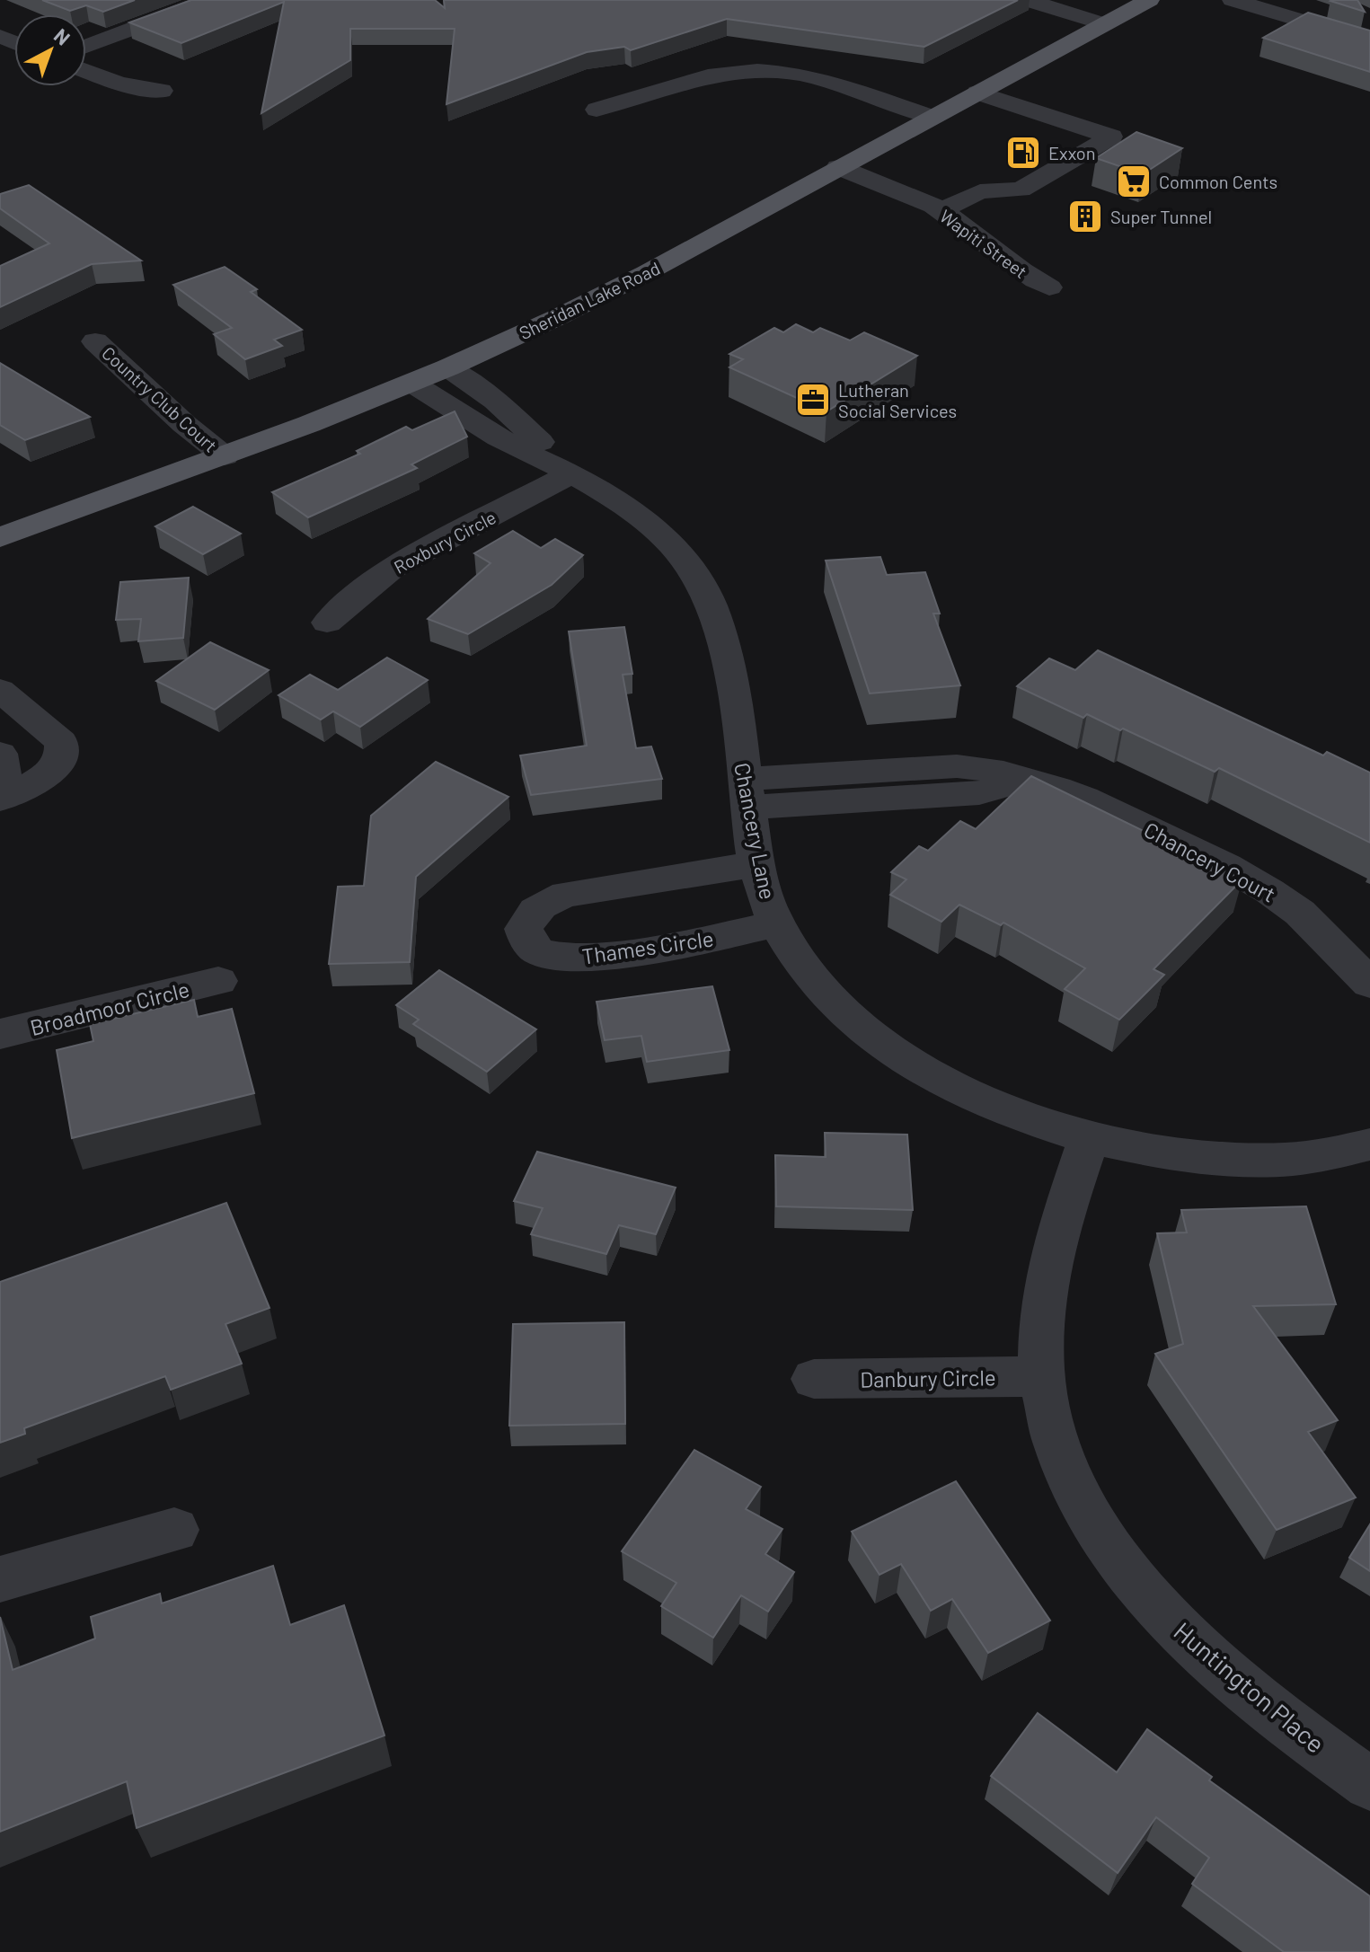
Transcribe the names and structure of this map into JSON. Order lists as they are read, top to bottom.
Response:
{
  "streets": {
    "main road": ["Sheridan Lake Road"],
    "street": [
      "Wapiti Street",
      "Country Club Court",
      "Roxbury Circle",
      "Chancery Lane",
      "Chancery Court",
      "Thames Circle",
      "Broadmoor Circle",
      "Danbury Circle",
      "Huntington Place"
    ]
  },
  "crossings": [
    ["Wapiti Street", "Sheridan Lake Road"],
    ["Sheridan Lake Road", "Country Club Court"],
    ["Sheridan Lake Road", "Chancery Lane"],
    ["Roxbury Circle", "Chancery Lane"],
    ["Chancery Lane", "Chancery Court"],
    ["Chancery Lane", "Thames Circle"],
    ["Chancery Lane", "Huntington Place"],
    ["Danbury Circle", "Huntington Place"]
  ],
  "places": {
    "fuel station": ["Exxon"],
    "supermarket": ["Common Cents"],
    "building": ["Super Tunnel"],
    "office": ["Lutheran Social Services"]
  },
  "north": "top right"
}
